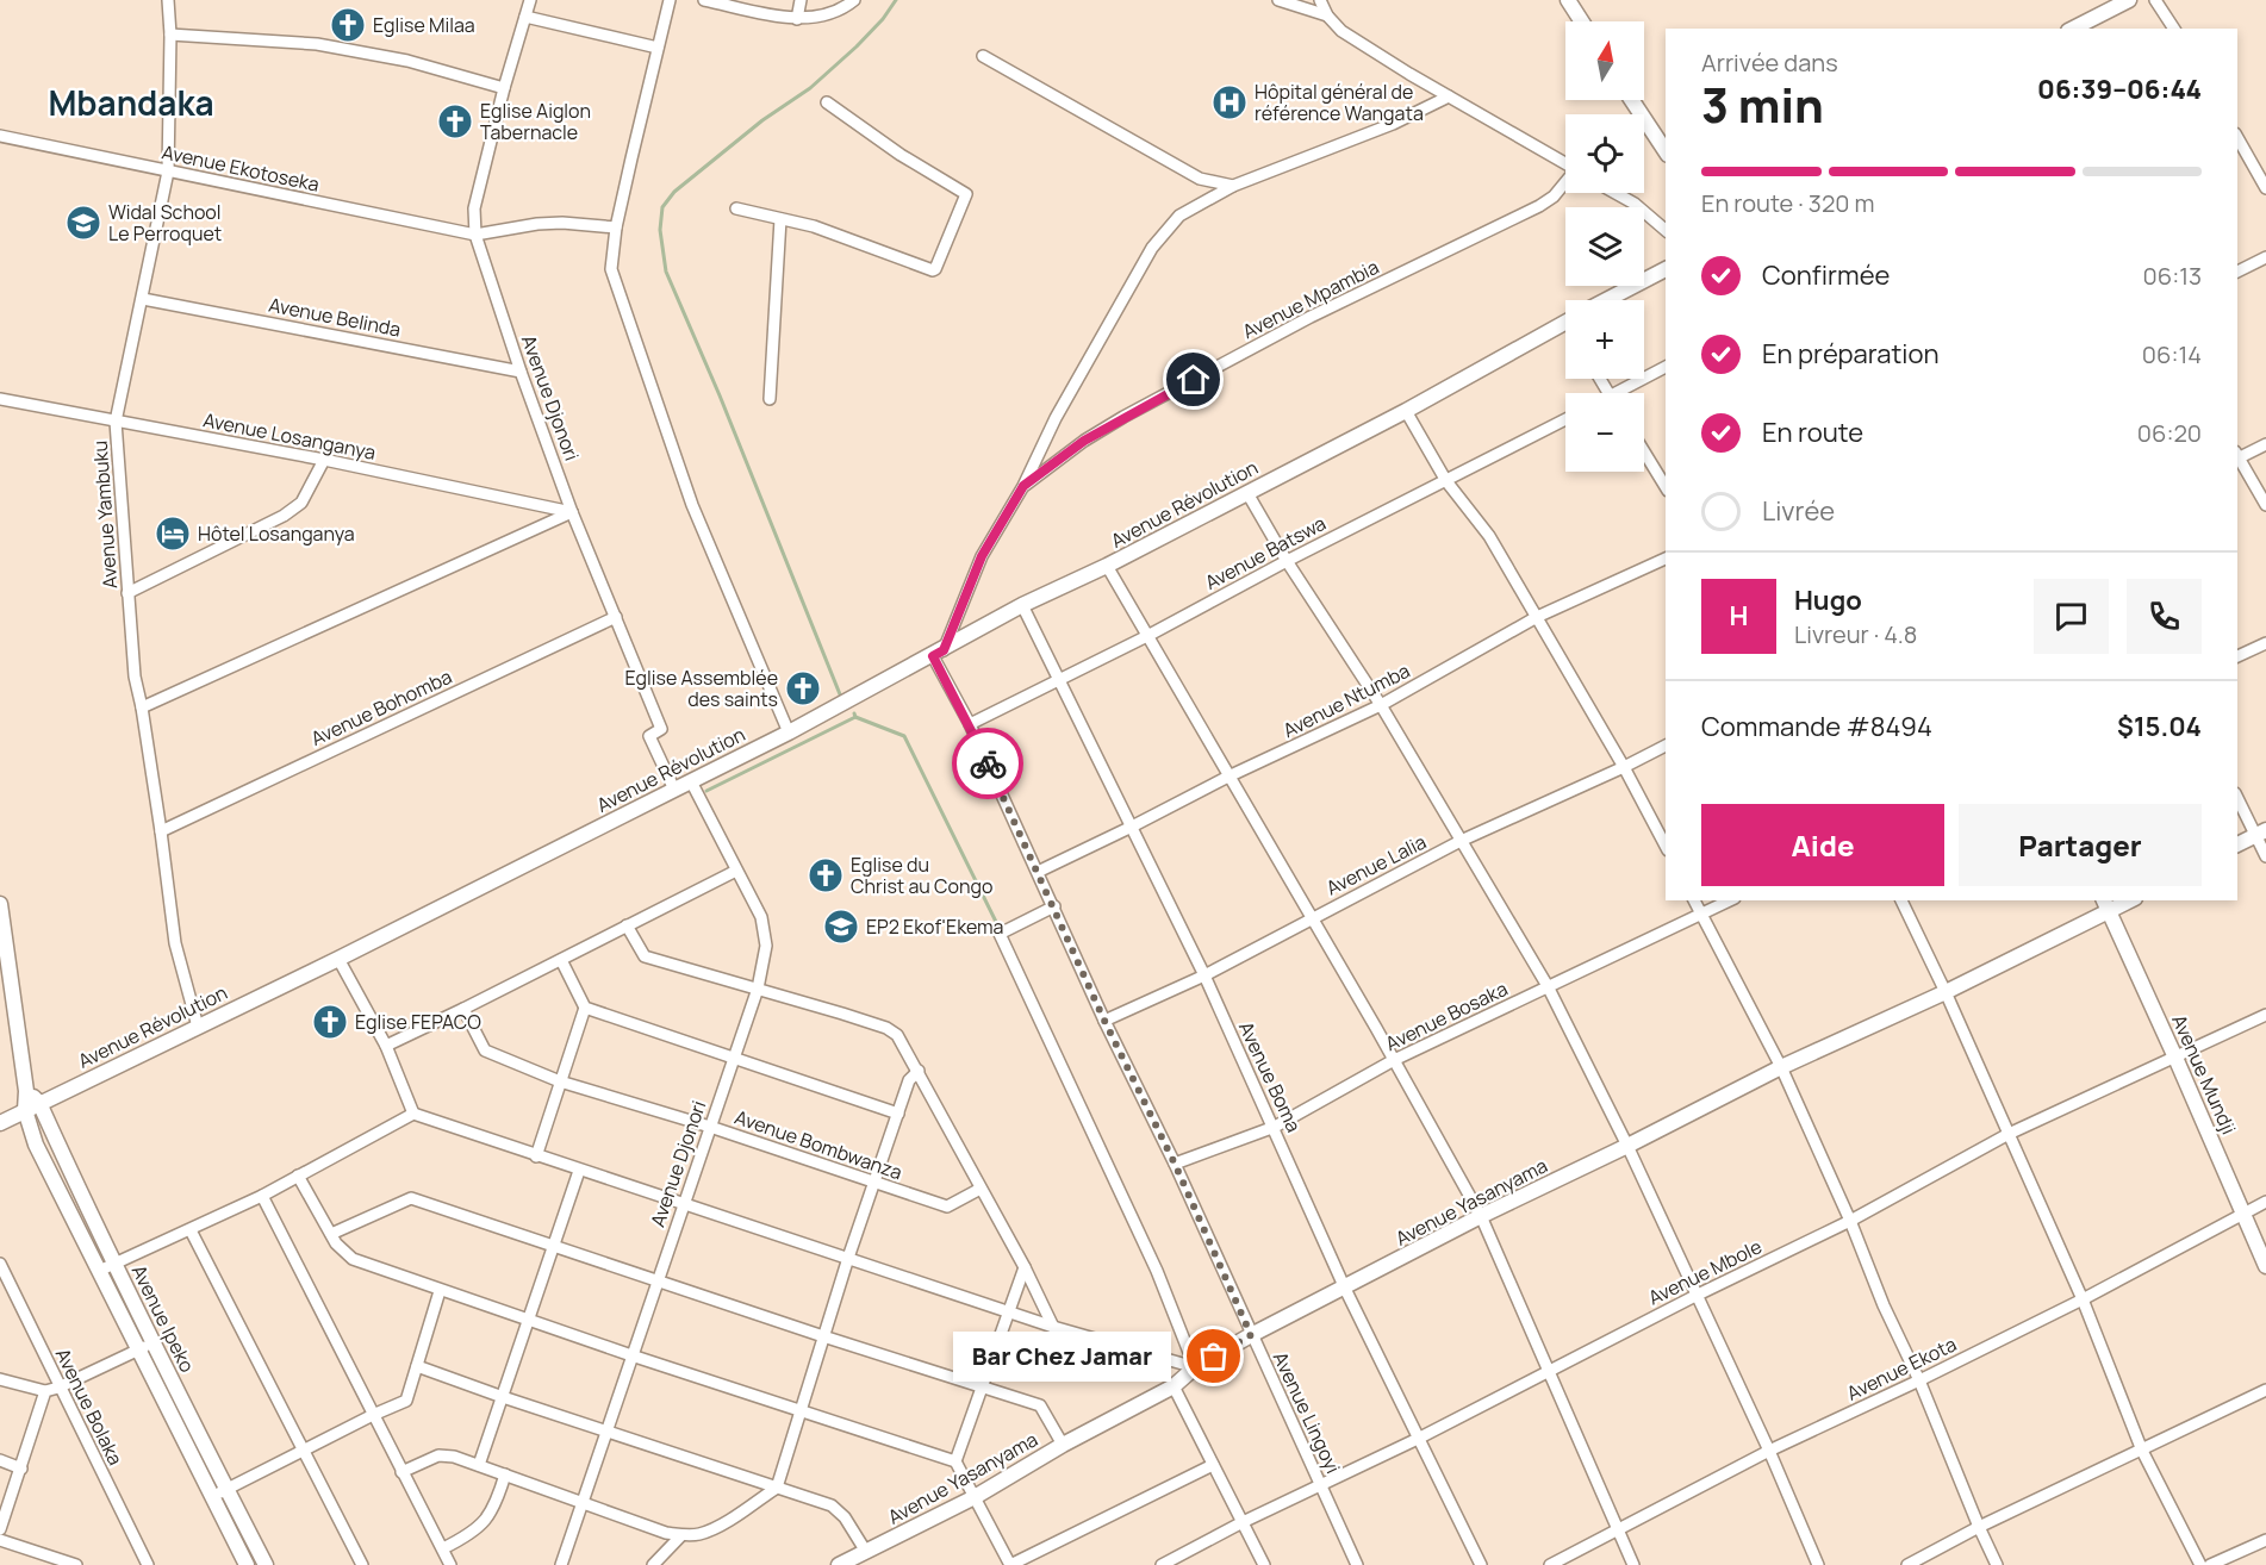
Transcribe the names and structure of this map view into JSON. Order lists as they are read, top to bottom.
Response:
{
  "streets": {
    "street": [
      "Avenue Ekotoseka",
      "Avenue Mpambia",
      "Avenue Belinda",
      "Avenue Djonori",
      "Avenue Losanganya",
      "Avenue Révolution",
      "Avenue Yambuku",
      "Avenue Batswa",
      "Avenue Ntumba",
      "Avenue Bohomba",
      "Avenue Lalia",
      "Avenue Bosaka",
      "Avenue Mundji",
      "Avenue Boma",
      "Avenue Bombwanza",
      "Avenue Yasanyama",
      "Avenue Mbole",
      "Avenue Ipeko",
      "Avenue Ekota",
      "Avenue Bolaka",
      "Avenue Lingoyi"
    ]
  },
  "crossings": [
    ["Avenue Ekotoseka", "Avenue Djonori"],
    ["Avenue Ekotoseka", "Avenue Yambuku"],
    ["Avenue Belinda", "Avenue Djonori"],
    ["Avenue Belinda", "Avenue Yambuku"],
    ["Avenue Djonori", "Avenue Losanganya"],
    ["Avenue Djonori", "Avenue Révolution"],
    ["Avenue Djonori", "Avenue Bohomba"],
    ["Avenue Djonori", "Avenue Bombwanza"],
    ["Avenue Losanganya", "Avenue Yambuku"],
    ["Avenue Révolution", "Avenue Yambuku"],
    ["Avenue Révolution", "Avenue Boma"],
    ["Avenue Révolution", "Avenue Ipeko"],
    ["Avenue Révolution", "Avenue Lingoyi"],
    ["Avenue Yambuku", "Avenue Bohomba"],
    ["Avenue Batswa", "Avenue Boma"],
    ["Avenue Batswa", "Avenue Lingoyi"],
    ["Avenue Ntumba", "Avenue Boma"],
    ["Avenue Ntumba", "Avenue Lingoyi"],
    ["Avenue Lalia", "Avenue Boma"],
    ["Avenue Lalia", "Avenue Lingoyi"],
    ["Avenue Bosaka", "Avenue Boma"],
    ["Avenue Bosaka", "Avenue Lingoyi"],
    ["Avenue Mundji", "Avenue Yasanyama"],
    ["Avenue Mundji", "Avenue Mbole"],
    ["Avenue Mundji", "Avenue Ekota"],
    ["Avenue Boma", "Avenue Yasanyama"],
    ["Avenue Boma", "Avenue Mbole"],
    ["Avenue Yasanyama", "Avenue Lingoyi"],
    ["Avenue Mbole", "Avenue Lingoyi"]
  ],
  "districts": ["Mbandaka"],
  "places": {
    "church": [
      "Eglise Milaa",
      "Eglise Aiglon Tabernacle",
      "Eglise Assemblée des saints",
      "Eglise du Christ au Congo",
      "Eglise FEPACO"
    ],
    "hospital": ["Hôpital général de référence Wangata"],
    "school or university": ["Widal School Le Perroquet", "EP2 Ekof'Ekema"],
    "hotel": ["Hôtel Losanganya"],
    "other": ["Bar Chez Jamar"]
  },
  "north": "top",
  "page": {
    "map_buttons": ["+", "−"],
    "heading": ["3 min", "Arrivée dans", "06:39–06:44"],
    "panel": [
      "Hugo",
      "Livreur · 4.8",
      "Commande #8494",
      "$15.04"
    ],
    "bar": "En route · 320 m",
    "list": [
      ["Confirmée", "06:13"],
      ["En préparation", "06:14"],
      ["En route", "06:20"],
      "Livrée"
    ],
    "round": "H",
    "buttons": ["Aide", "Partager"],
    "bubble": "Bar Chez Jamar"
  }
}
